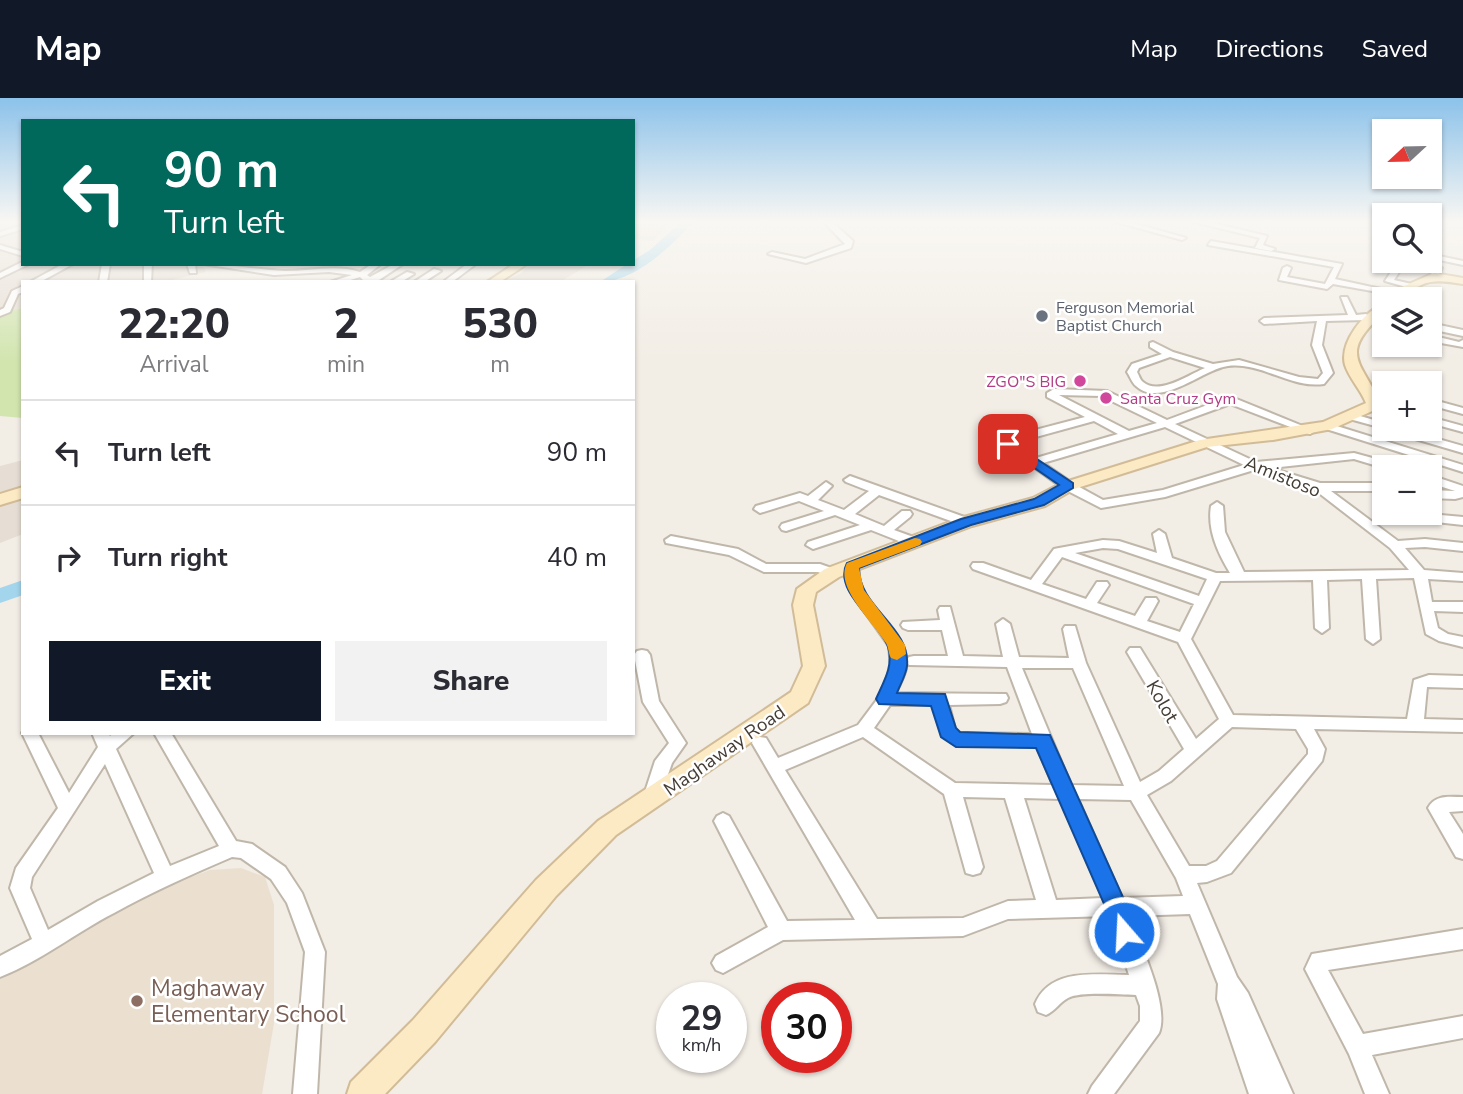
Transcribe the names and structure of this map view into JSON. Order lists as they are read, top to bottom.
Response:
{
  "streets": {
    "street": ["Amistoso", "Kolot", "Maghaway Road"]
  },
  "crossings": [
    ["Amistoso", "Maghaway Road"]
  ],
  "places": [
    "Ferguson Memorial Baptist Church",
    "ZGO\"S BIG",
    "Santa Cruz Gym",
    "Maghaway Elementary School"
  ],
  "north": "left",
  "page": {
    "header": "Map",
    "nav": ["Map", "Directions", "Saved"],
    "map_buttons": ["+", "−"],
    "turn": ["90 m", "Turn left"],
    "eta": [
      "22:20",
      "Arrival",
      "2",
      "min",
      "530",
      "m"
    ],
    "list": [
      {
        "name": "Turn left",
        "value": "90 m"
      },
      {
        "name": "Turn right",
        "value": "40 m"
      }
    ],
    "buttons": ["Exit", "Share"],
    "speed": "29 km/h",
    "limit": "30"
  }
}
